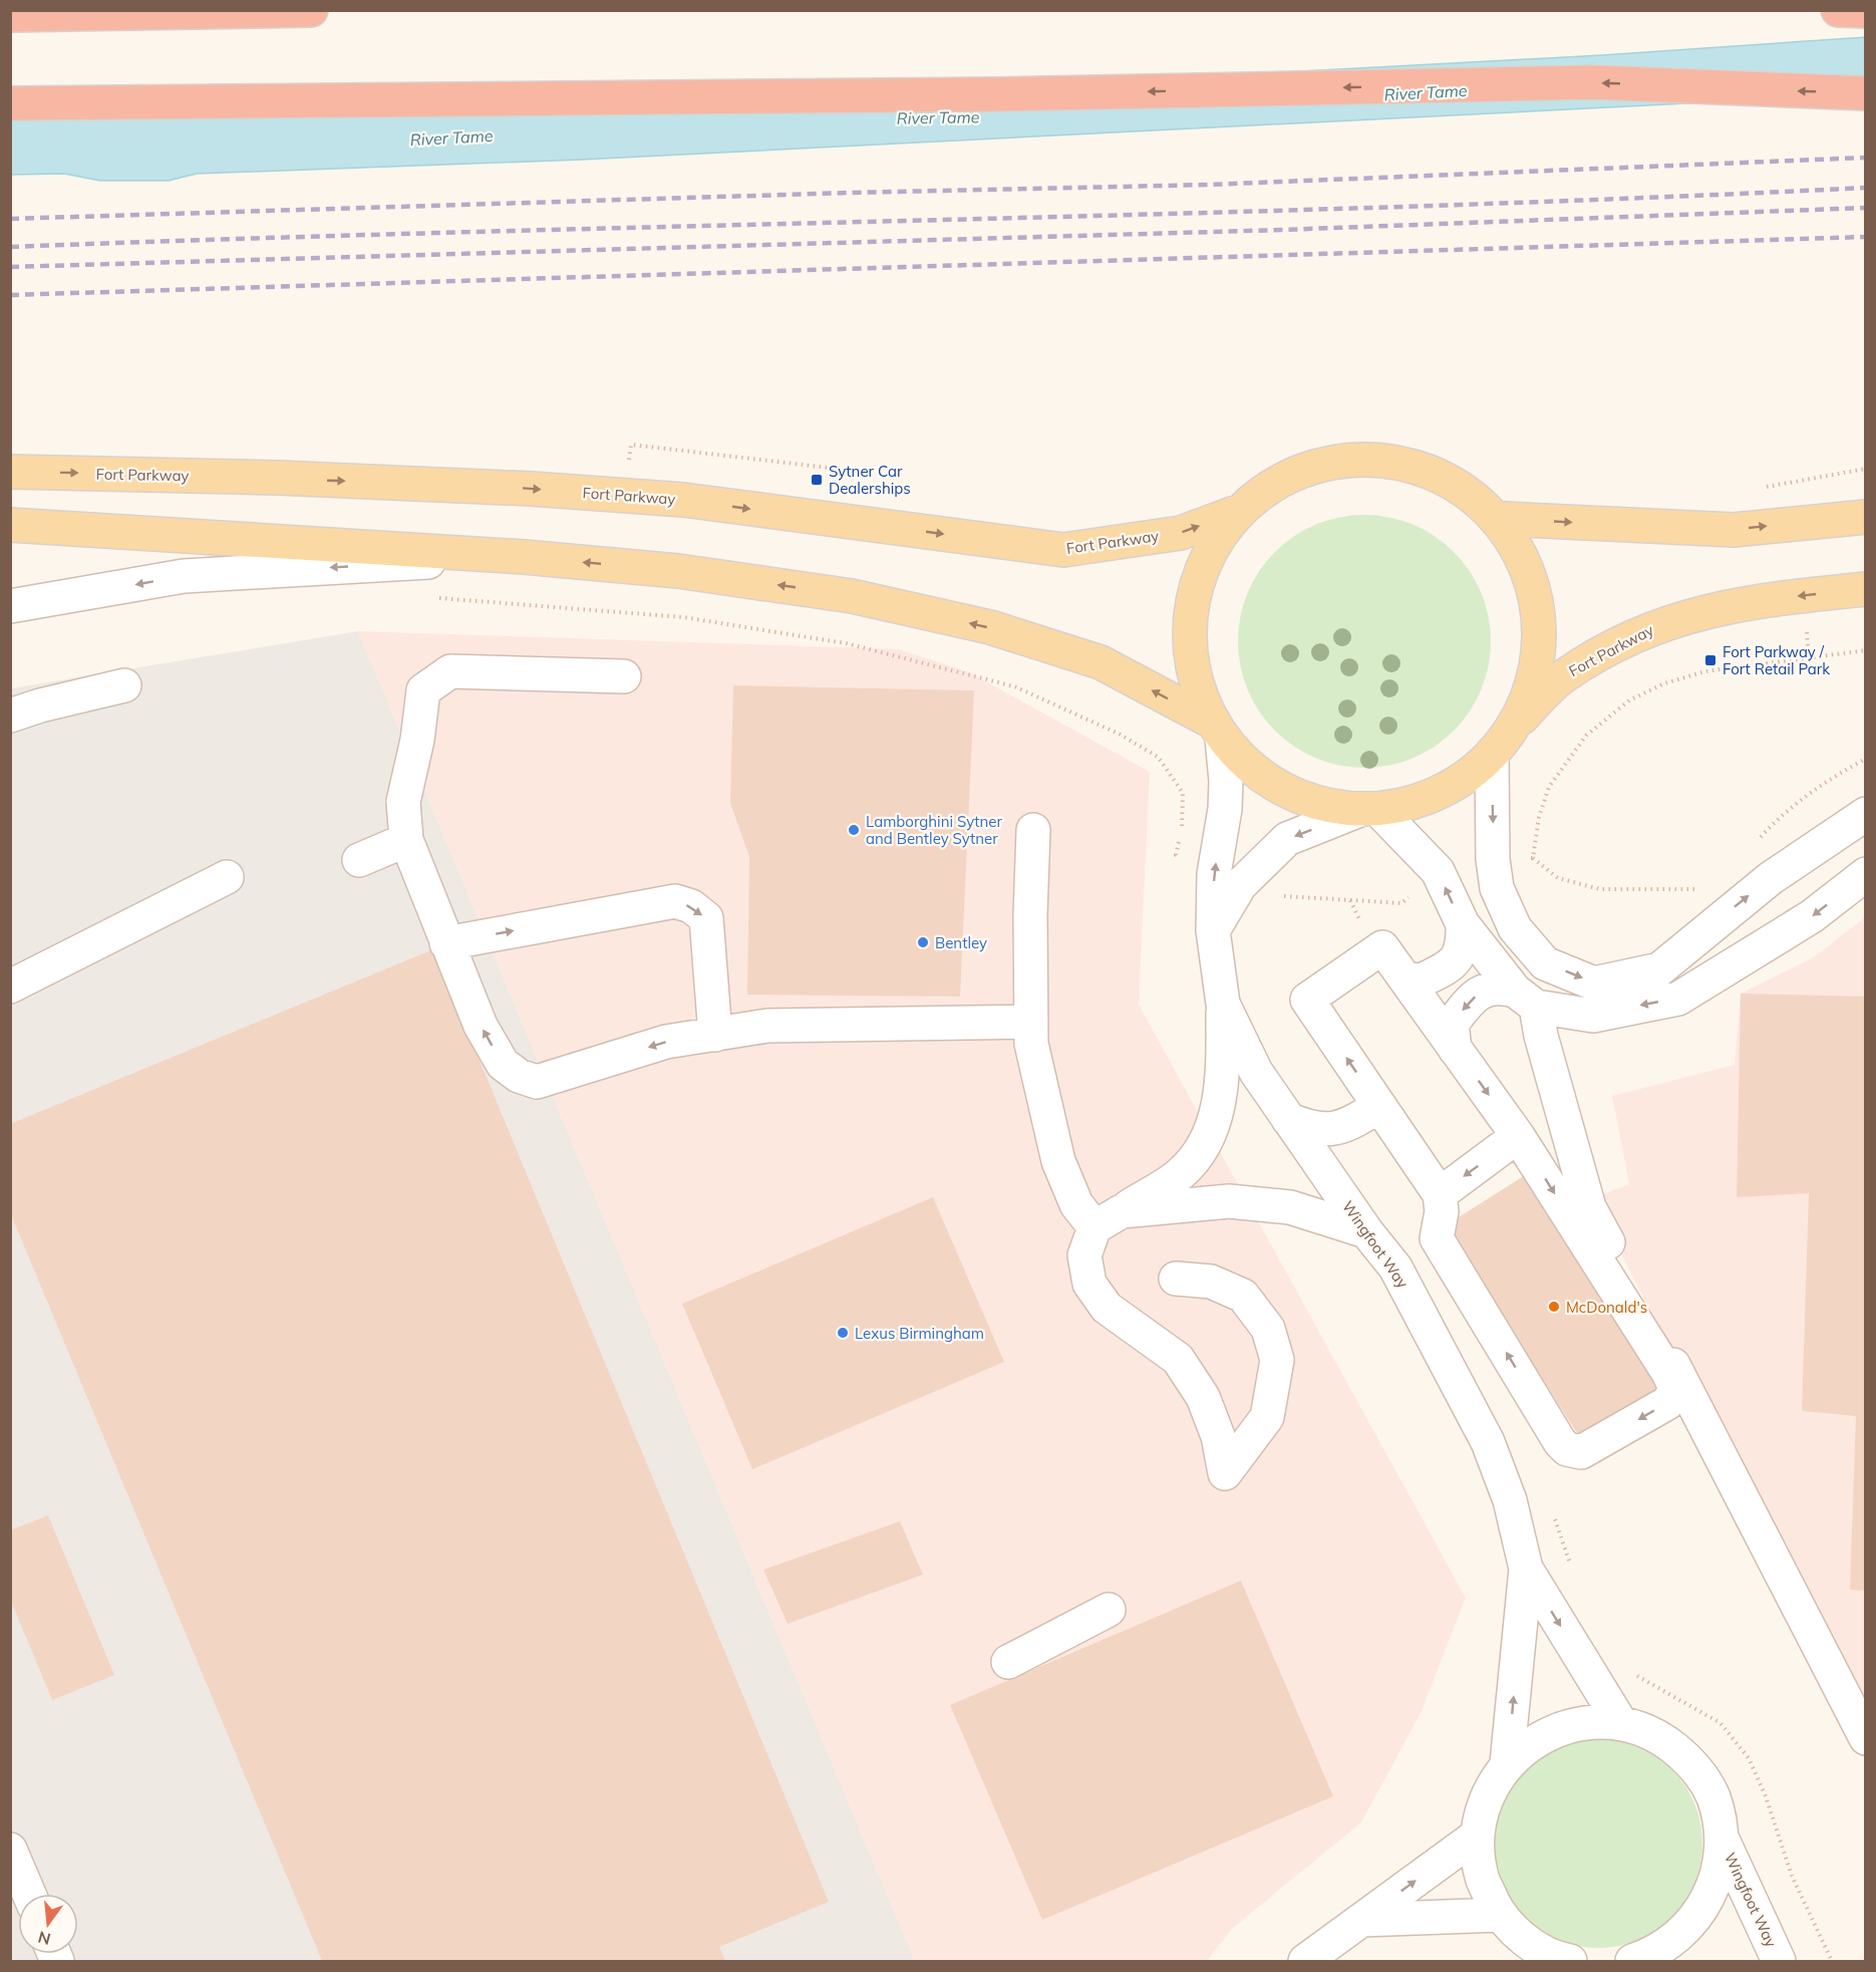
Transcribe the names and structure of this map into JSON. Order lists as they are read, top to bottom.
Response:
{
  "streets": {
    "main road": ["Fort Parkway"],
    "street": ["Wingfoot Way"]
  },
  "crossings": [
    ["Fort Parkway", "Wingfoot Way"]
  ],
  "water": ["River Tame"],
  "places": {
    "transit": ["Sytner Car Dealerships", "Fort Parkway / Fort Retail Park"],
    "other": [
      "Lamborghini Sytner and Bentley Sytner",
      "Bentley",
      "McDonald's",
      "Lexus Birmingham"
    ]
  },
  "north": "bottom"
}
